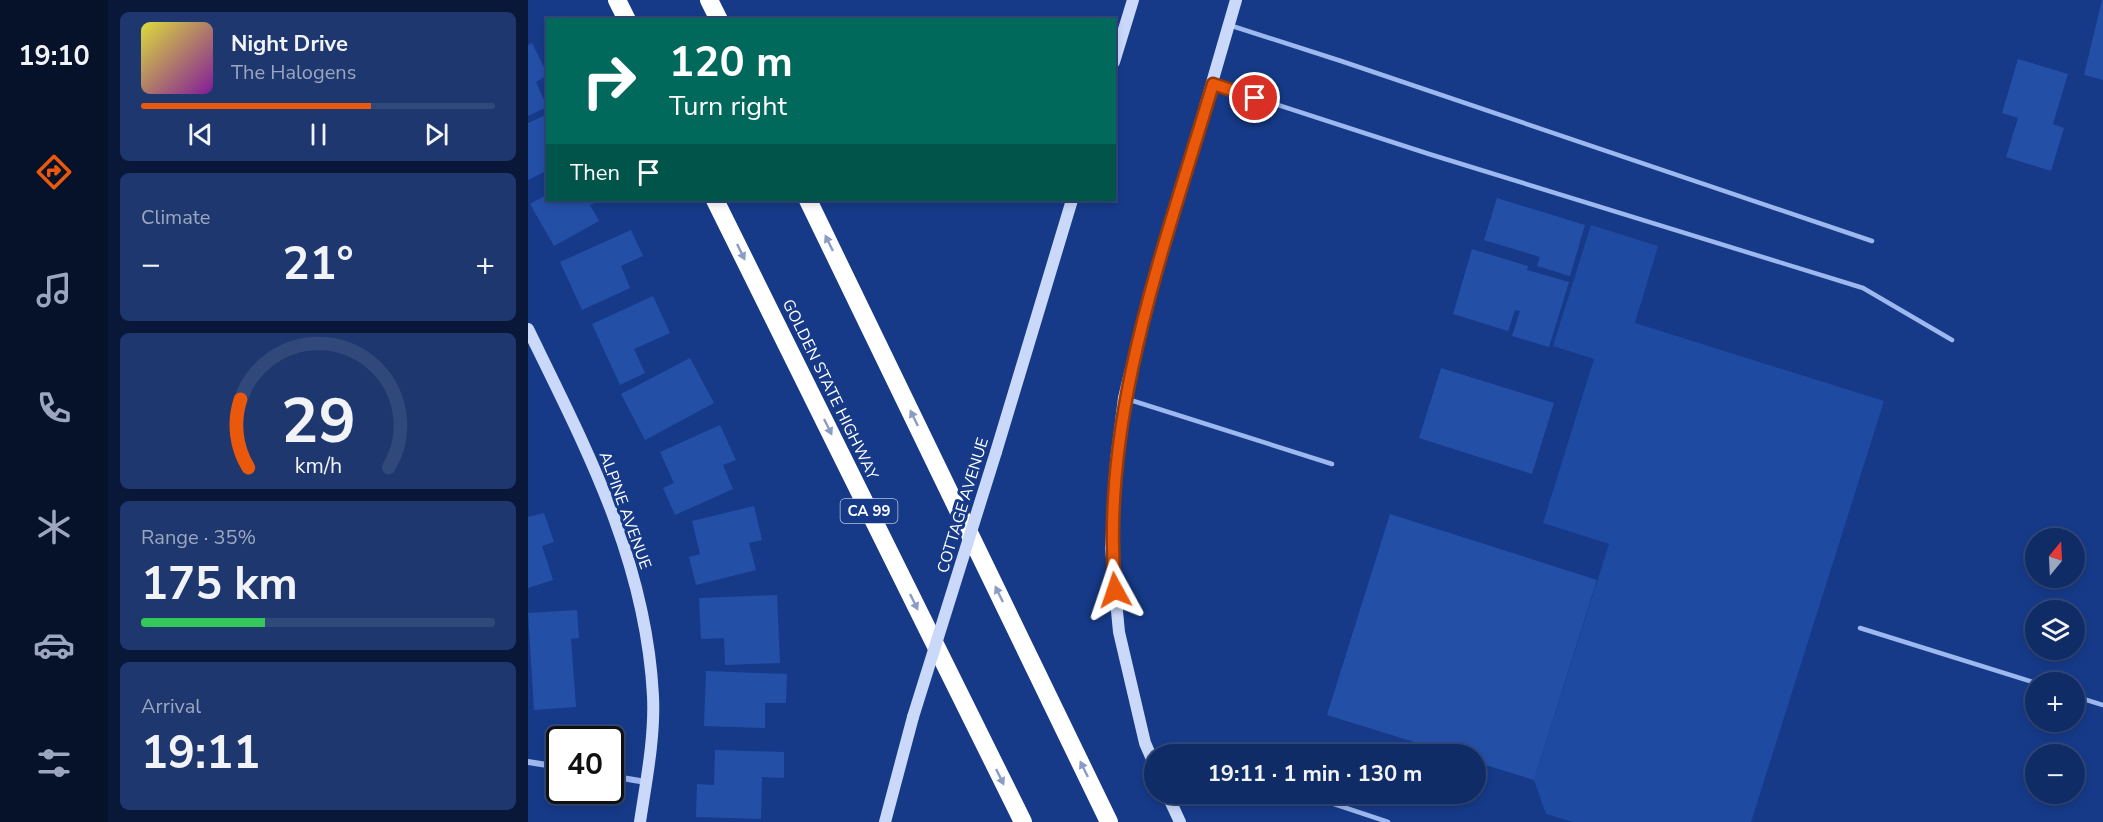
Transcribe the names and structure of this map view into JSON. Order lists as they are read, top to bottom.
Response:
{
  "streets": {
    "highway": ["GOLDEN STATE HIGHWAY", "CA 99"],
    "street": ["COTTAGE AVENUE", "ALPINE AVENUE"]
  },
  "north": "top",
  "page": {
    "tabs": "19:10",
    "turn": ["120 m", "Turn right"],
    "song": ["Night Drive", "The Halogens"],
    "then": "Then",
    "tile": [
      "Climate",
      ["Range · 35%", "175 km"],
      ["Arrival", "19:11"]
    ],
    "heat": ["−", "21°", "+"],
    "map_buttons": ["+", "−"],
    "limit": "40",
    "trip": "19:11 · 1 min · 130 m",
    "gauge": ["29", "km/h"]
  }
}
